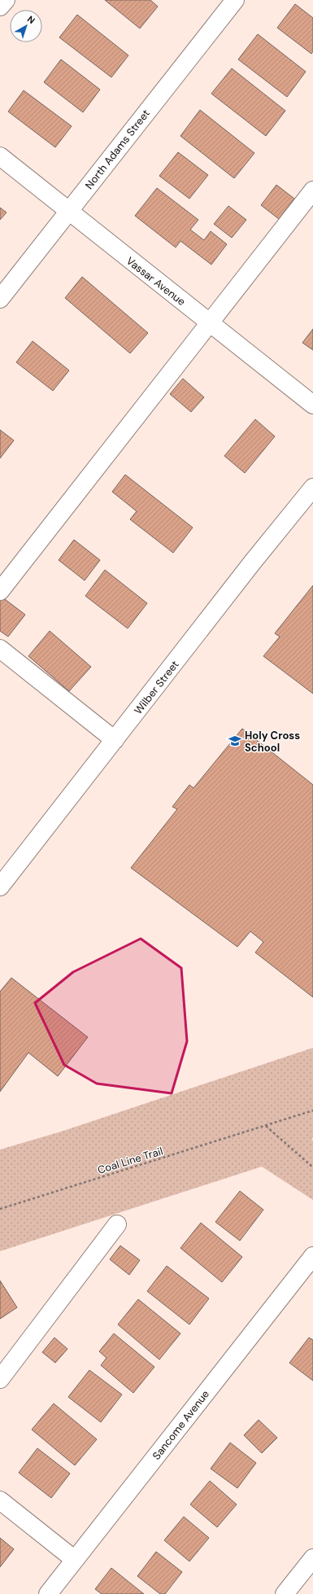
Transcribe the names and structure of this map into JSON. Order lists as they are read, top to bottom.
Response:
{
  "streets": {
    "street": [
      "North Adams Street",
      "Vassar Avenue",
      "Wilber Street",
      "Sancome Avenue"
    ],
    "path": ["Coal Line Trail"]
  },
  "crossings": [
    ["North Adams Street", "Vassar Avenue"]
  ],
  "places": {
    "school or university": ["Holy Cross School"]
  },
  "north": "top right"
}
